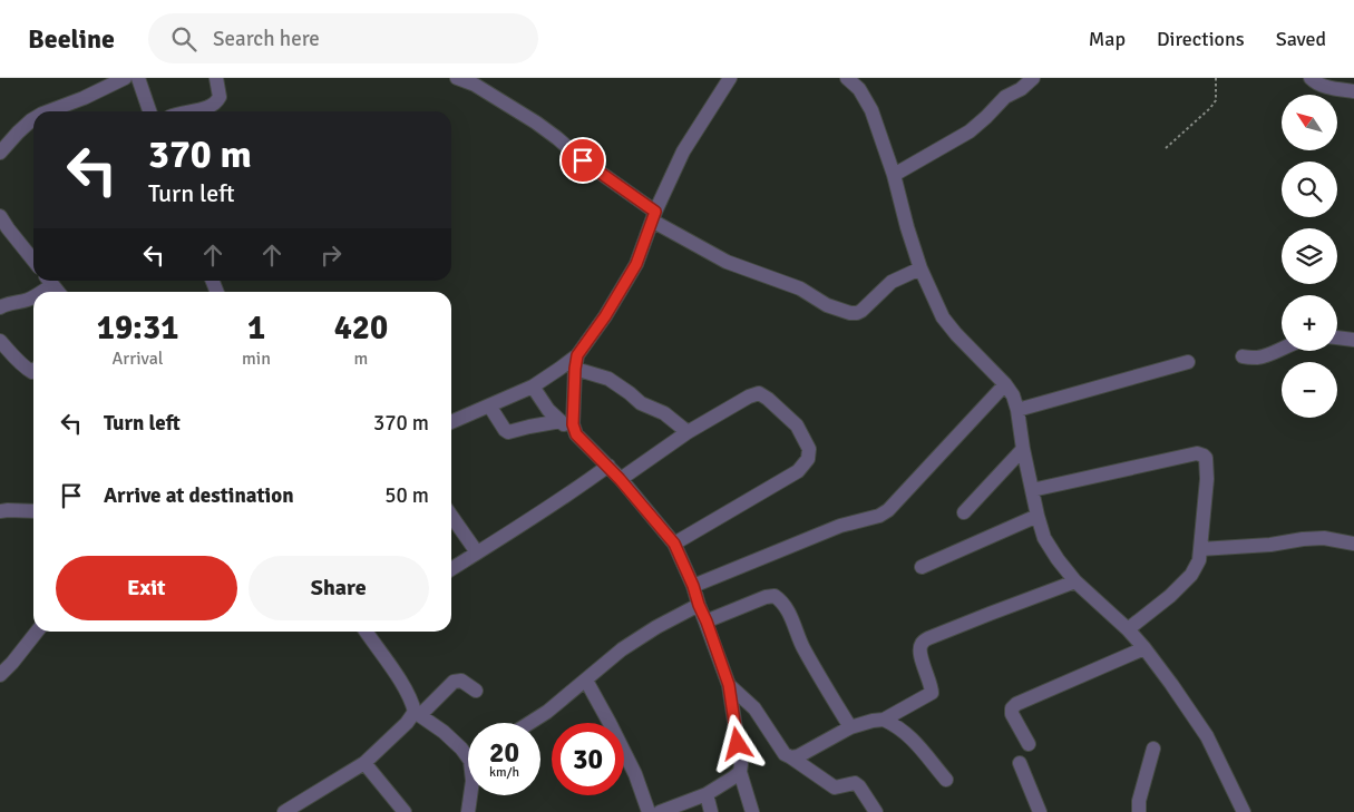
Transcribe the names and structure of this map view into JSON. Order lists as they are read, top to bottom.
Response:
{
  "north": "top left",
  "page": {
    "header": "Beeline",
    "search": "Search here",
    "nav": ["Map", "Directions", "Saved"],
    "map_buttons": ["+", "−"],
    "turn": ["370 m", "Turn left"],
    "eta": [
      "19:31",
      "Arrival",
      "1",
      "min",
      "420",
      "m"
    ],
    "list": [
      {
        "name": "Turn left",
        "value": "370 m"
      },
      {
        "name": "Arrive at destination",
        "value": "50 m"
      }
    ],
    "buttons": ["Exit", "Share"],
    "speed": "20 km/h",
    "limit": "30"
  }
}
